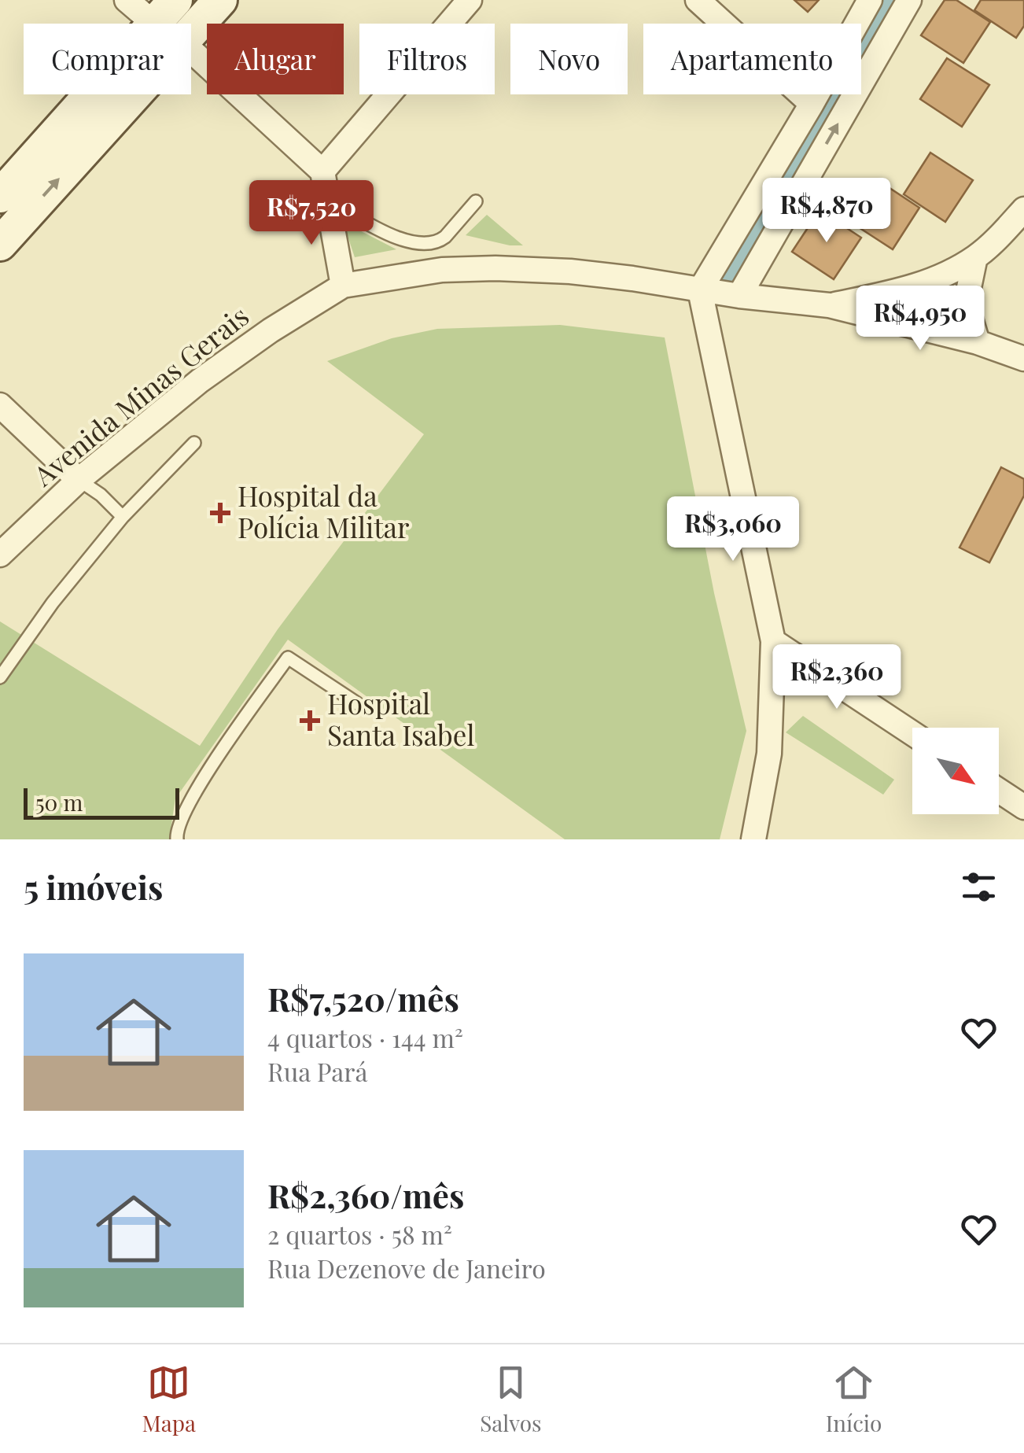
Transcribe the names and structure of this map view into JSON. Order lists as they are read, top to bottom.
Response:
{
  "streets": {
    "street": ["Avenida Minas Gerais"]
  },
  "places": {
    "health": ["Hospital da Polícia Militar", "Hospital Santa Isabel"]
  },
  "scale_bar": "50 m",
  "north": "bottom right",
  "page": {
    "chip": [
      "Comprar",
      "Alugar",
      "Filtros",
      "Novo",
      "Apartamento"
    ],
    "price": [
      "R$4,870",
      "R$7,520",
      "R$4,950",
      "R$3,060",
      "R$2,360"
    ],
    "scale": "50 m",
    "heading": "5 imóveis",
    "list": [
      {
        "name": "R$7,520/mês",
        "note": "4 quartos · 144 m² · Rua Pará"
      },
      {
        "name": "R$2,360/mês",
        "note": "2 quartos · 58 m² · Rua Dezenove de Janeiro"
      }
    ],
    "tabs": ["Mapa", "Salvos", "Início"]
  }
}
